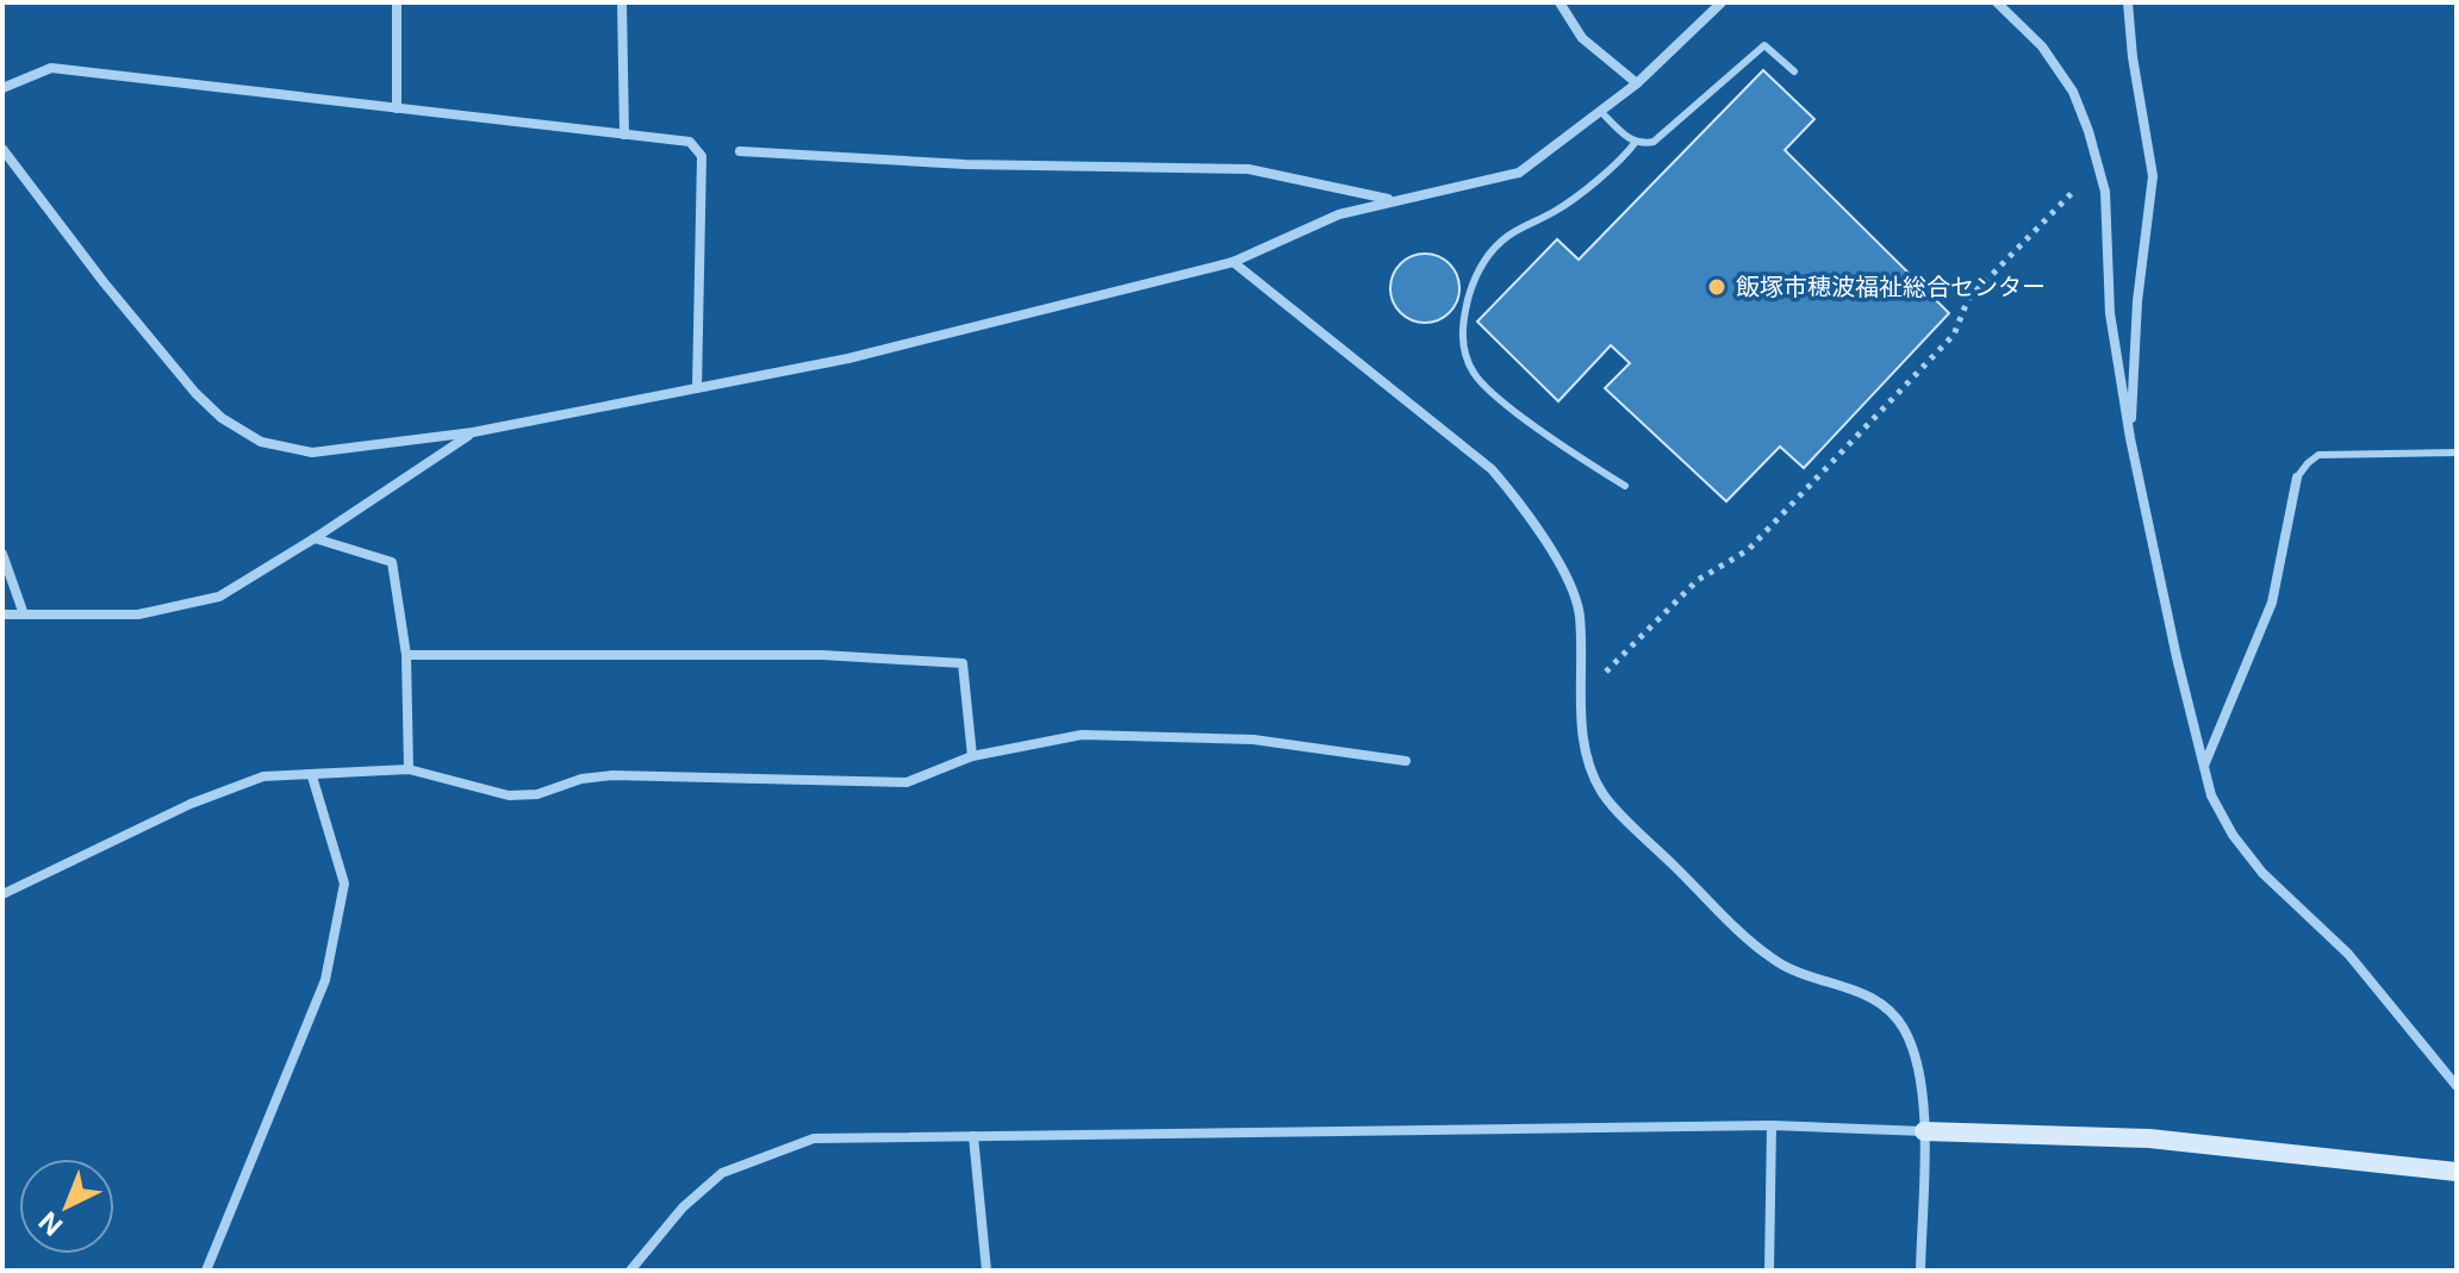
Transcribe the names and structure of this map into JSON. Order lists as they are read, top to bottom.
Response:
{
  "places": ["飯塚市穂波福祉総合センター"],
  "north": "bottom left"
}
